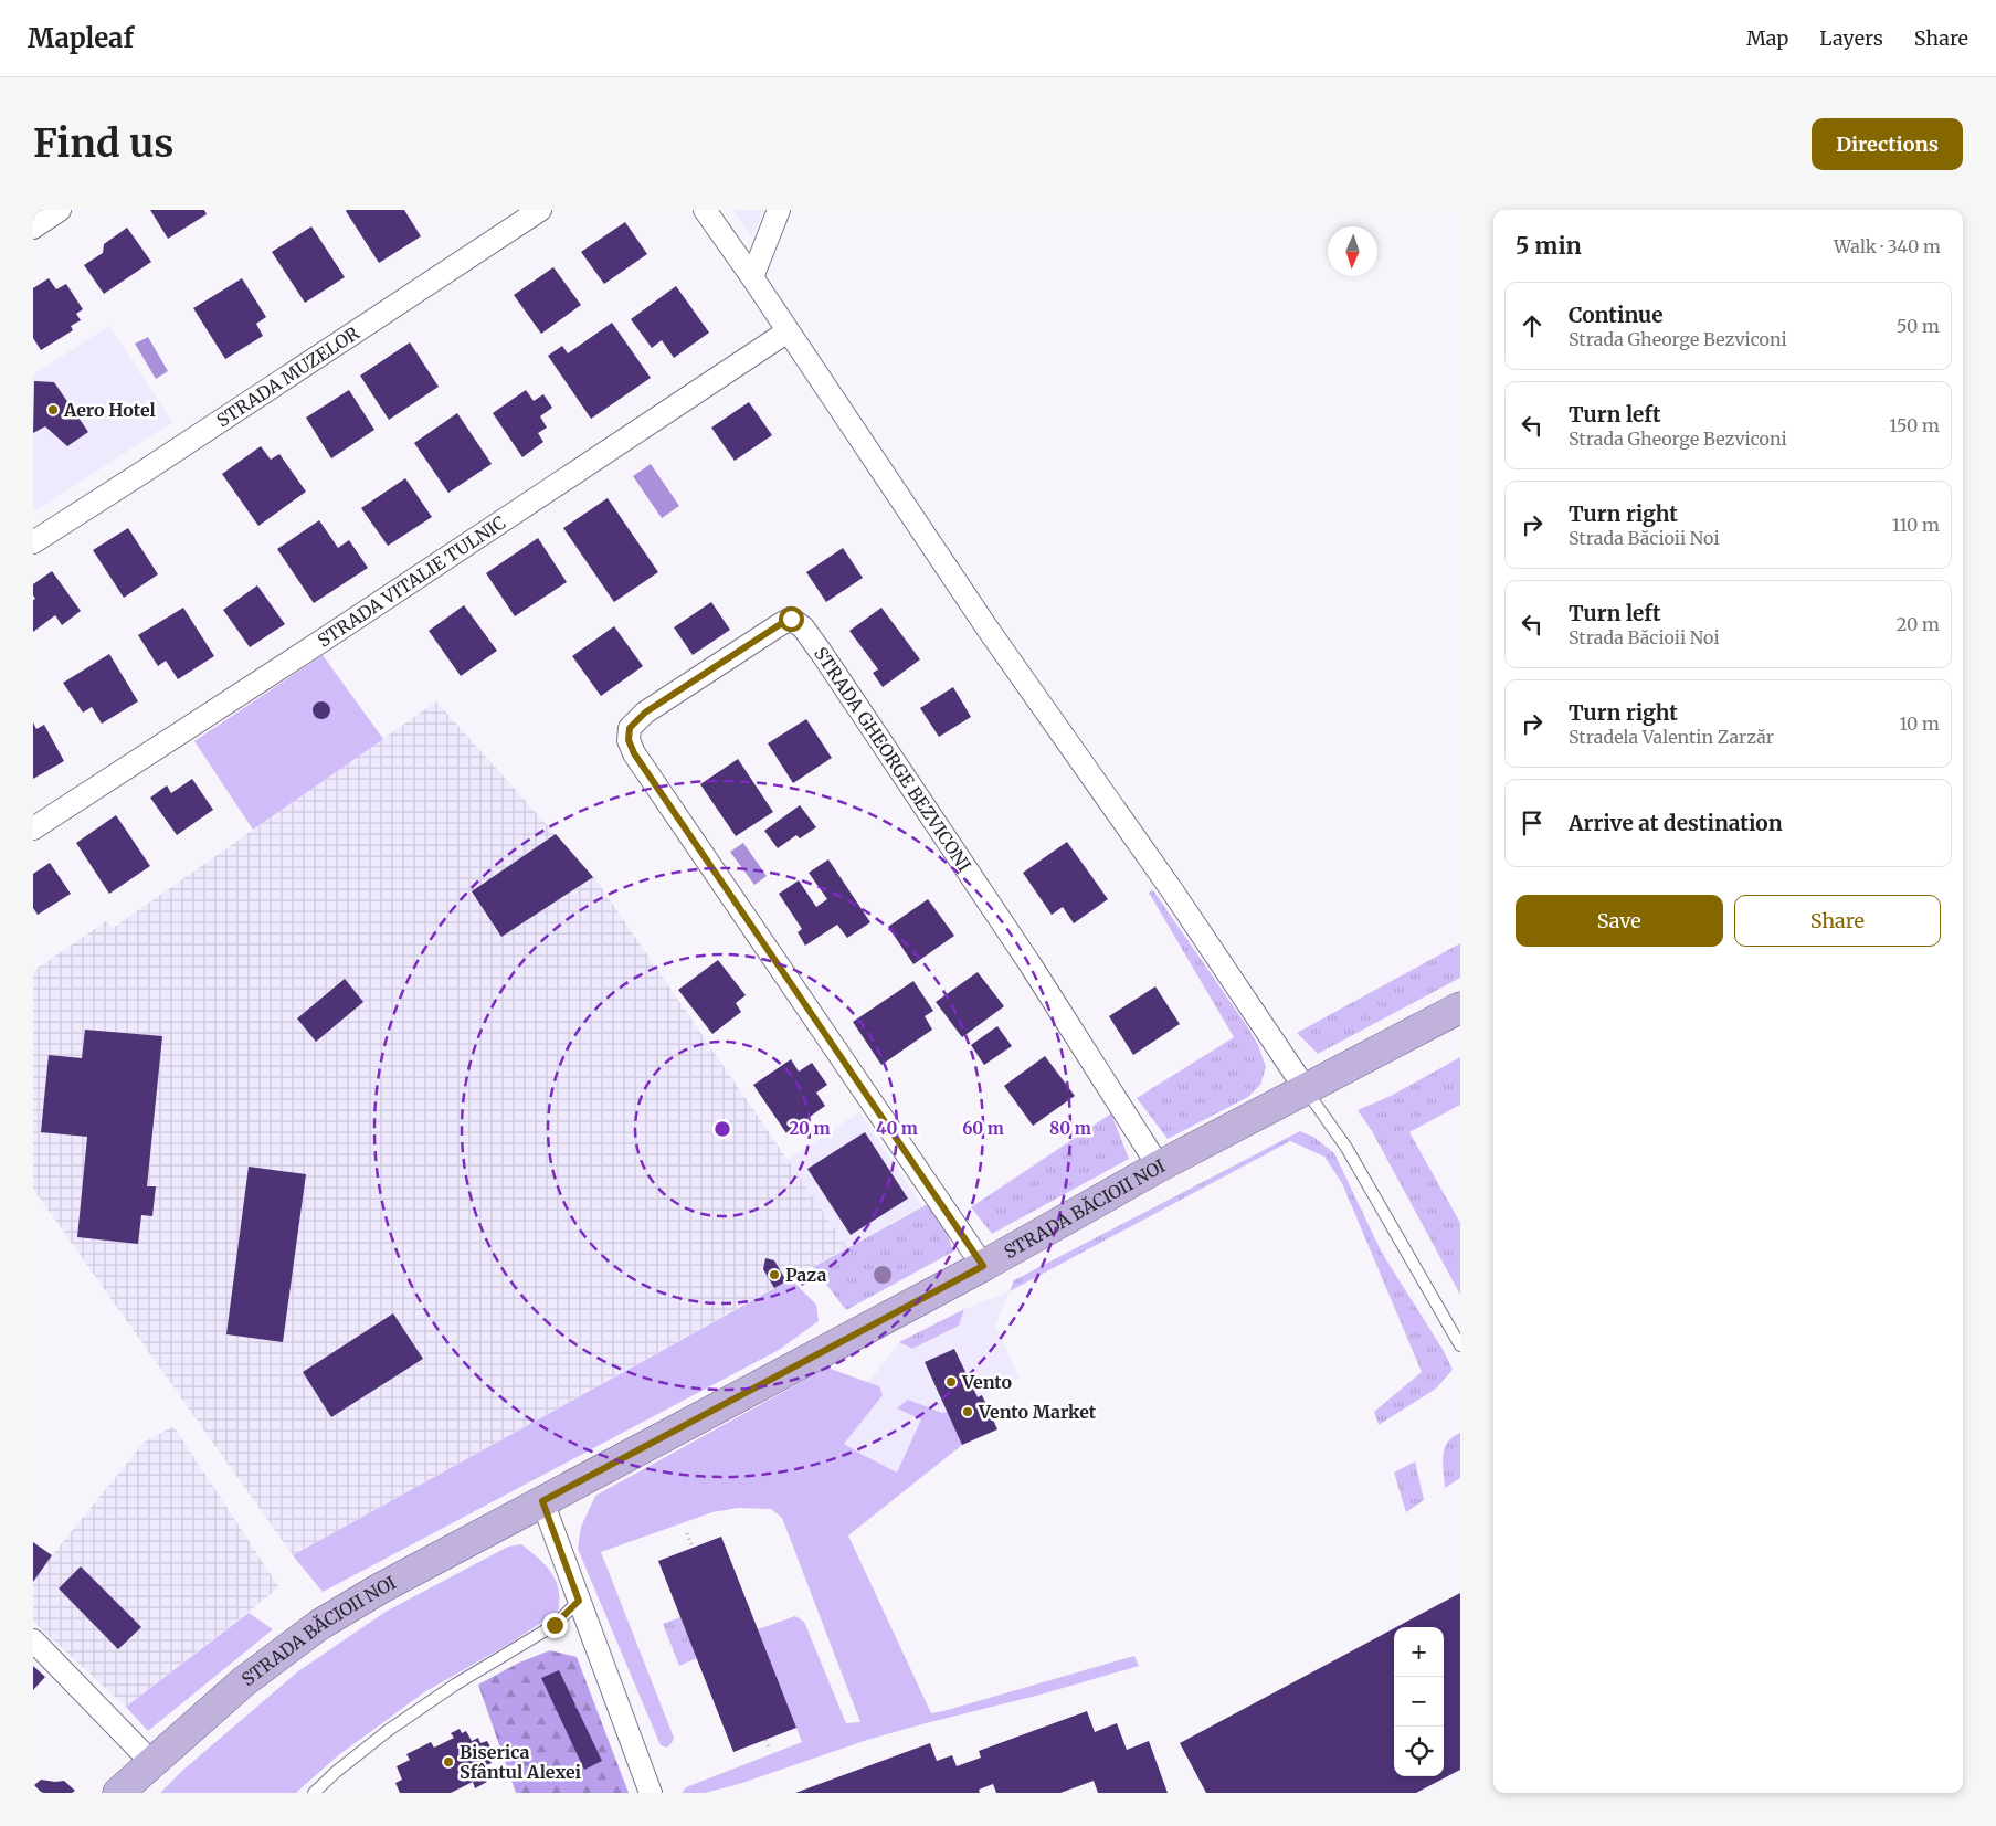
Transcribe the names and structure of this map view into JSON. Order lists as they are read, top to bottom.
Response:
{
  "streets": {
    "main road": ["STRADA BĂCIOII NOI"],
    "street": ["STRADA MUZELOR", "STRADA VITALIE TULNIC", "STRADA GHEORGE BEZVICONI"]
  },
  "crossings": [
    ["STRADA GHEORGE BEZVICONI", "STRADA BĂCIOII NOI"]
  ],
  "places": [
    "Aero Hotel",
    "Paza",
    "Vento",
    "Vento Market",
    "Biserica Sfântul Alexei"
  ],
  "north": "bottom",
  "page": {
    "header": "Mapleaf",
    "nav": ["Map", "Layers", "Share"],
    "buttons": [
      "Directions",
      ["Save", "Share"]
    ],
    "title": "Find us",
    "heading": ["5 min", "Walk · 340 m"],
    "list": [
      ["Continue", "Strada Gheorge Bezviconi", "50 m"],
      ["Turn left", "Strada Gheorge Bezviconi", "150 m"],
      ["Turn right", "Strada Băcioii Noi", "110 m"],
      ["Turn left", "Strada Băcioii Noi", "20 m"],
      ["Turn right", "Stradela Valentin Zarzăr", "10 m"],
      "Arrive at destination"
    ],
    "map_buttons": ["+", "−"]
  },
  "rings": [
    "20 m",
    "40 m",
    "60 m",
    "80 m"
  ]
}
